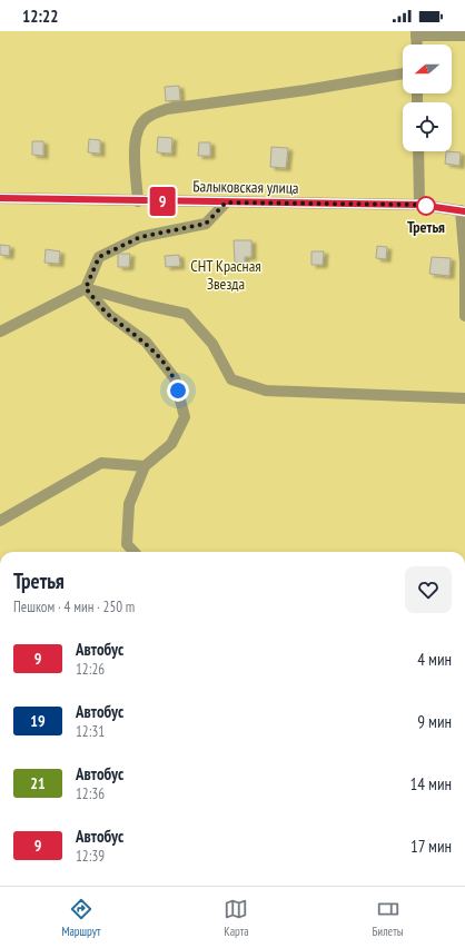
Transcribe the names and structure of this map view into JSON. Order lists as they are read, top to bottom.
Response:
{
  "streets": {
    "street": ["Балыковская улица"]
  },
  "parks": ["СНТ Красная Звезда"],
  "places": ["Третья"],
  "lines": ["bus line 9"],
  "north": "left",
  "page": {
    "status": "12:22",
    "on_map": "9",
    "heading": ["Третья", "Пешком · 4 мин · 250 m"],
    "list": [
      {
        "mark": "9",
        "name": "Автобус",
        "note": "12:26",
        "value": "4 мин"
      },
      {
        "mark": "19",
        "name": "Автобус",
        "note": "12:31",
        "value": "9 мин"
      },
      {
        "mark": "21",
        "name": "Автобус",
        "note": "12:36",
        "value": "14 мин"
      },
      {
        "mark": "9",
        "name": "Автобус",
        "note": "12:39",
        "value": "17 мин"
      }
    ],
    "tabs": ["Маршрут", "Карта", "Билеты"]
  }
}
